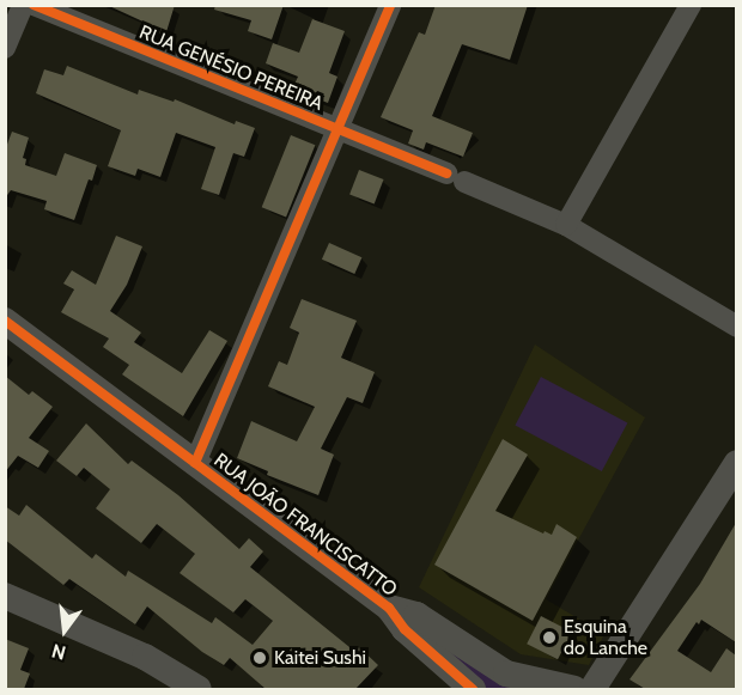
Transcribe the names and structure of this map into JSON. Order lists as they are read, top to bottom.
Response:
{
  "streets": {
    "street": ["RUA GENÉSIO PEREIRA", "RUA JOÃO FRANCISCATTO"]
  },
  "places": ["Esquina do Lanche", "Kaitei Sushi"],
  "north": "bottom"
}
